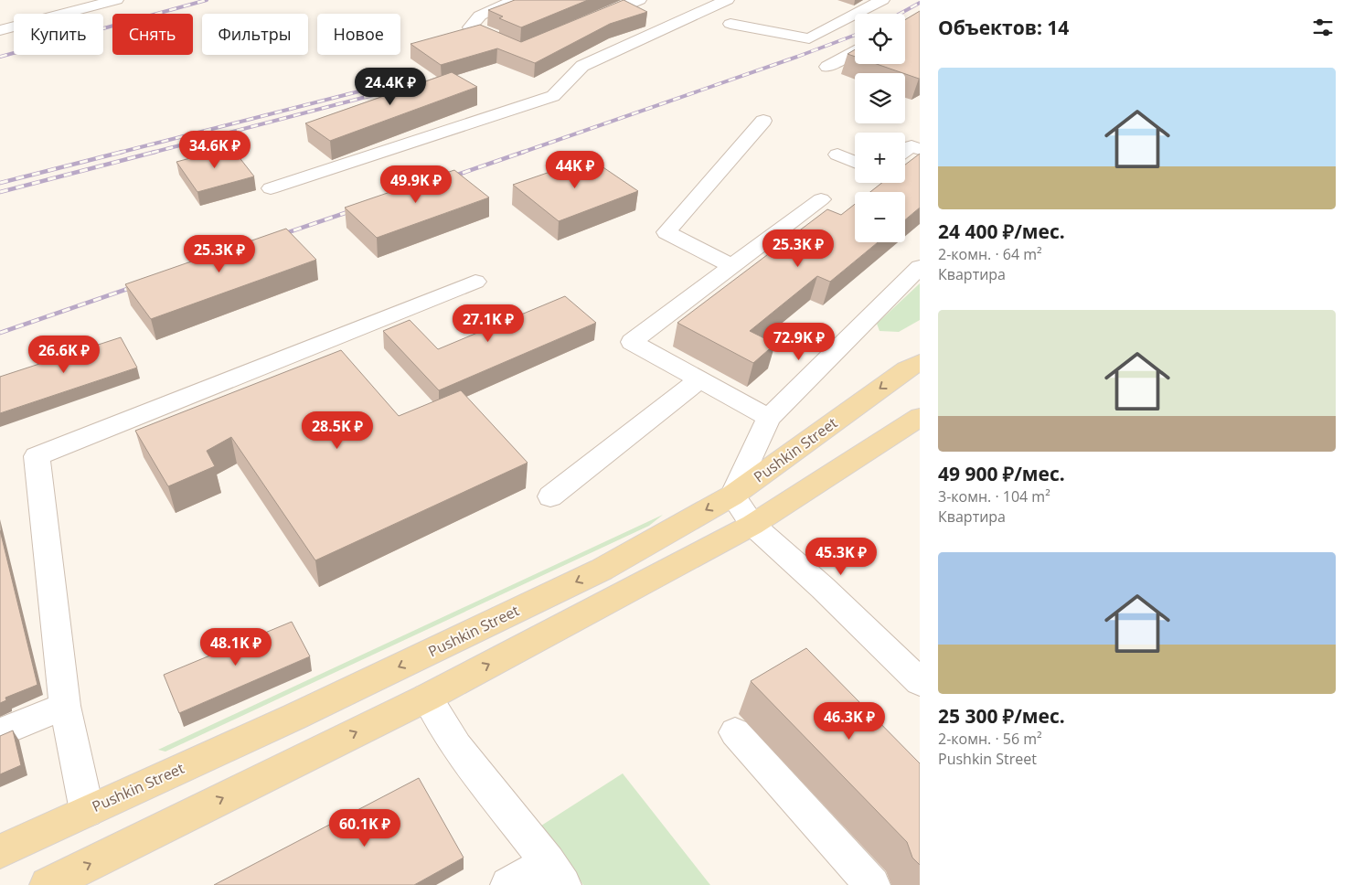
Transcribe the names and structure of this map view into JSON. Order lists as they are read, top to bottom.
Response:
{
  "streets": {
    "main road": ["Pushkin Street"]
  },
  "page": {
    "heading": "Объектов: 14",
    "map_buttons": ["+", "−"],
    "chip": [
      "Купить",
      "Снять",
      "Фильтры",
      "Новое"
    ],
    "list": [
      {
        "name": "24 400 ₽/мес.",
        "note": "2-комн. · 64 m² · Квартира"
      },
      {
        "name": "49 900 ₽/мес.",
        "note": "3-комн. · 104 m² · Квартира"
      },
      {
        "name": "25 300 ₽/мес.",
        "note": "2-комн. · 56 m² · Pushkin Street"
      }
    ],
    "price": [
      "24.4K ₽",
      "34.6K ₽",
      "44K ₽",
      "49.9K ₽",
      "25.3K ₽",
      "25.3K ₽",
      "27.1K ₽",
      "72.9K ₽",
      "26.6K ₽",
      "28.5K ₽",
      "45.3K ₽",
      "48.1K ₽",
      "46.3K ₽",
      "60.1K ₽"
    ]
  }
}
